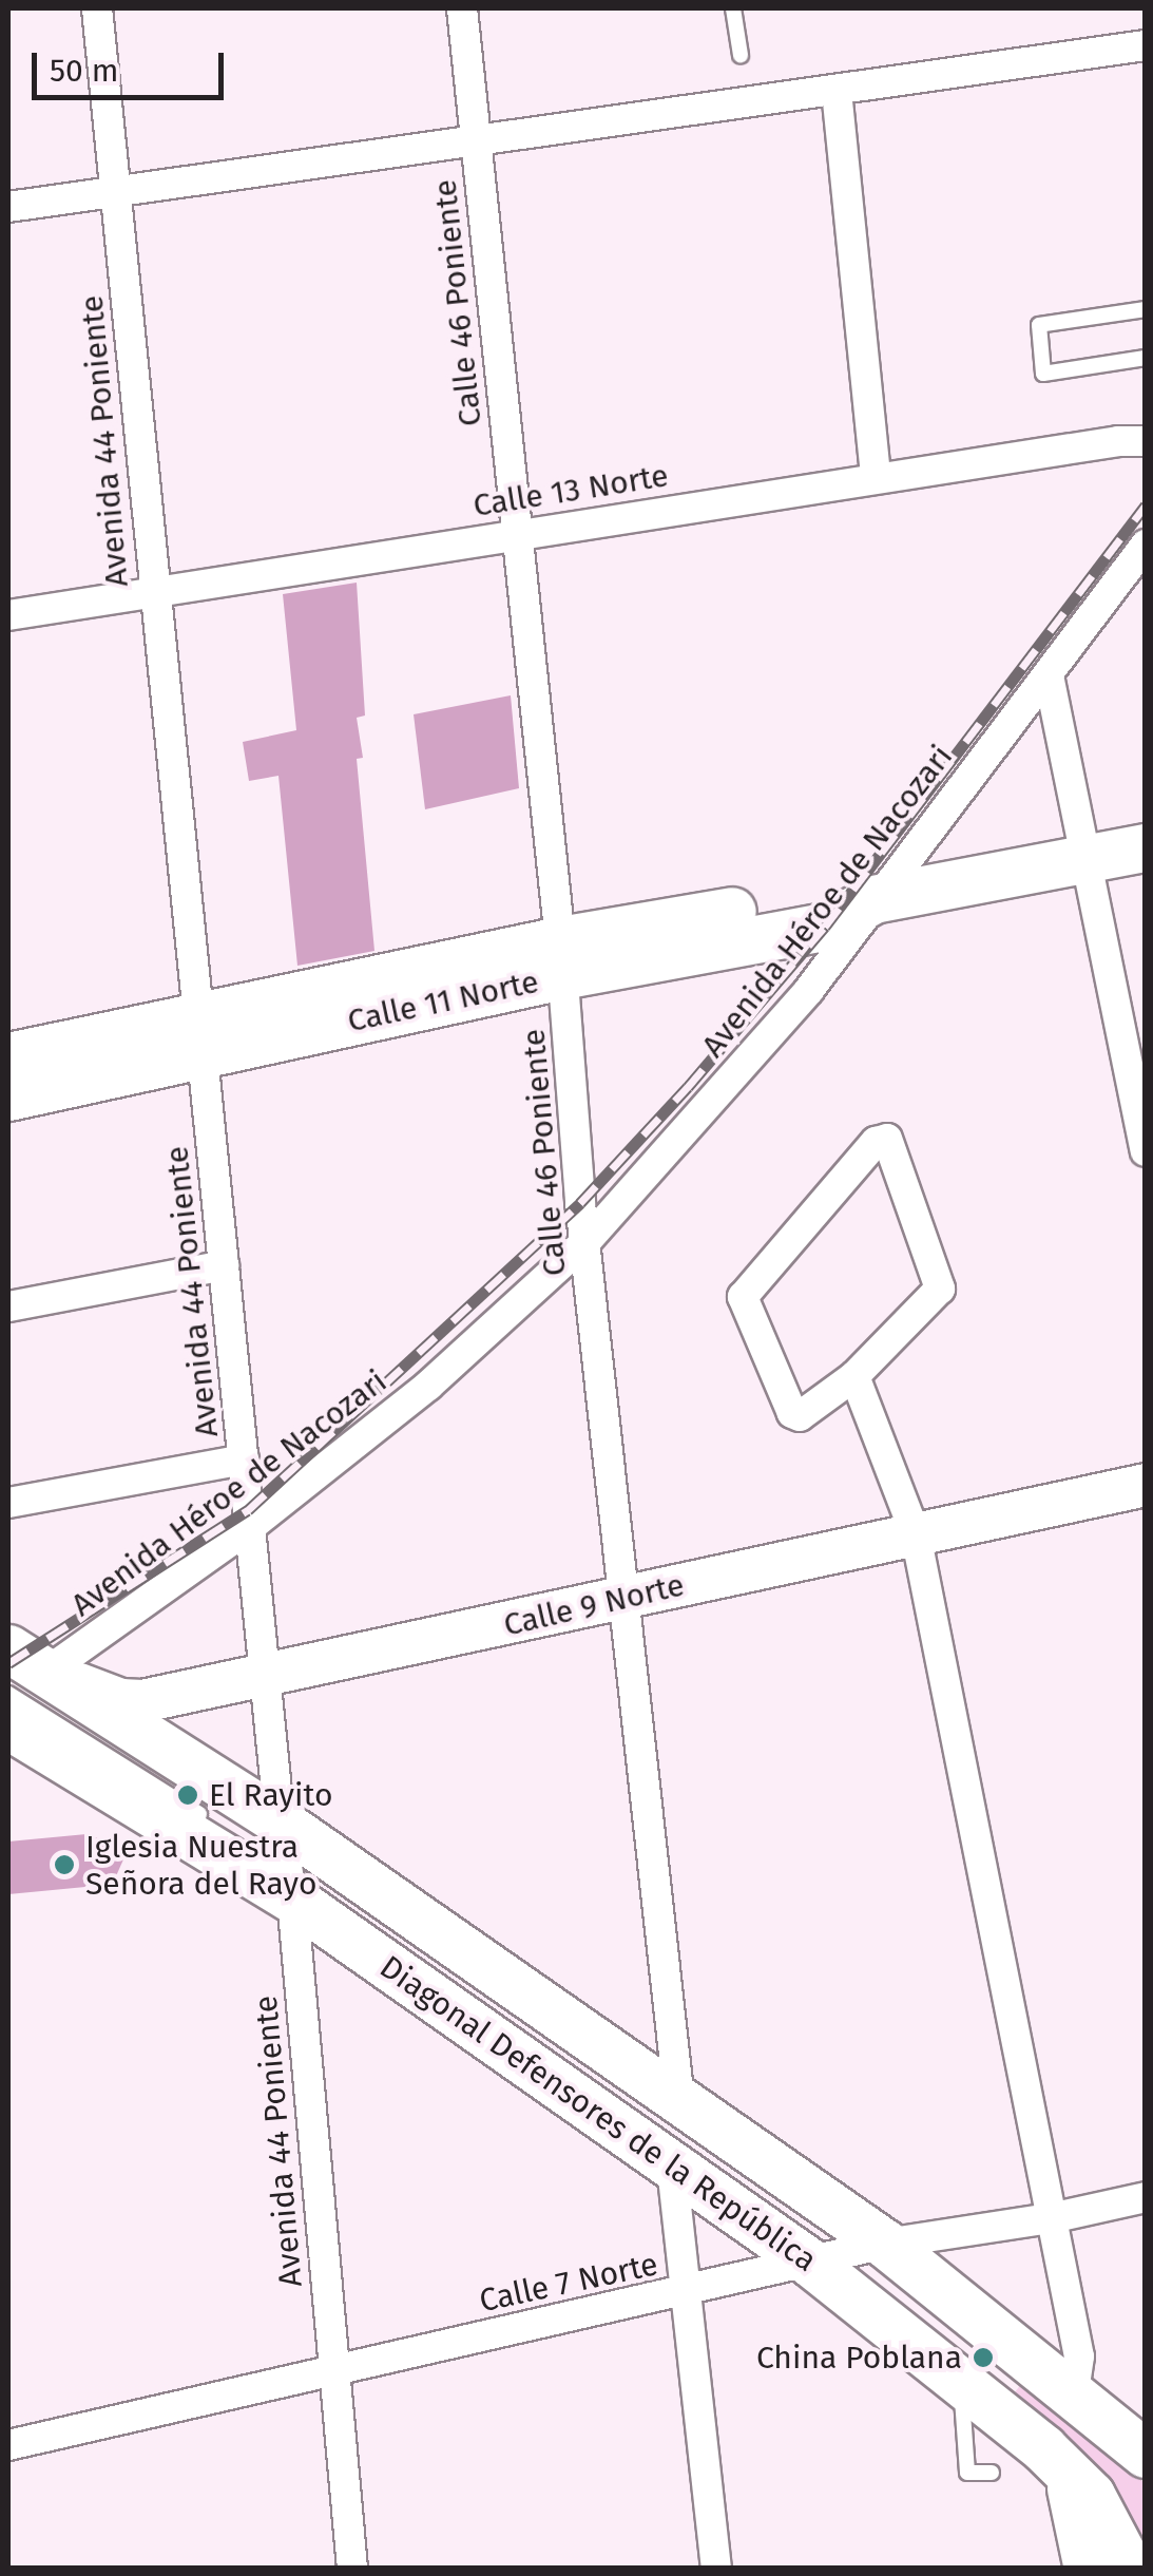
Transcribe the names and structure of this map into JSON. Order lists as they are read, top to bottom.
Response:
{
  "streets": {
    "main road": ["Calle 11 Norte", "Calle 9 Norte", "Diagonal Defensores de la República"],
    "street": [
      "Calle 46 Poniente",
      "Avenida 44 Poniente",
      "Calle 13 Norte",
      "Avenida Héroe de Nacozari",
      "Calle 7 Norte"
    ]
  },
  "crossings": [
    ["Calle 46 Poniente", "Calle 13 Norte"],
    ["Calle 46 Poniente", "Avenida Héroe de Nacozari"],
    ["Calle 46 Poniente", "Calle 11 Norte"],
    ["Calle 46 Poniente", "Calle 9 Norte"],
    ["Calle 46 Poniente", "Diagonal Defensores de la República"],
    ["Avenida 44 Poniente", "Calle 13 Norte"],
    ["Avenida 44 Poniente", "Avenida Héroe de Nacozari"],
    ["Avenida 44 Poniente", "Calle 11 Norte"],
    ["Avenida 44 Poniente", "Calle 9 Norte"],
    ["Avenida 44 Poniente", "Diagonal Defensores de la República"],
    ["Avenida 44 Poniente", "Calle 7 Norte"],
    ["Avenida Héroe de Nacozari", "Calle 11 Norte"],
    ["Avenida Héroe de Nacozari", "Calle 9 Norte"],
    ["Avenida Héroe de Nacozari", "Diagonal Defensores de la República"],
    ["Calle 9 Norte", "Diagonal Defensores de la República"],
    ["Diagonal Defensores de la República", "Calle 7 Norte"]
  ],
  "places": ["El Rayito", "Iglesia Nuestra Señora del Rayo", "China Poblana"],
  "scale_bar": "50 m"
}
